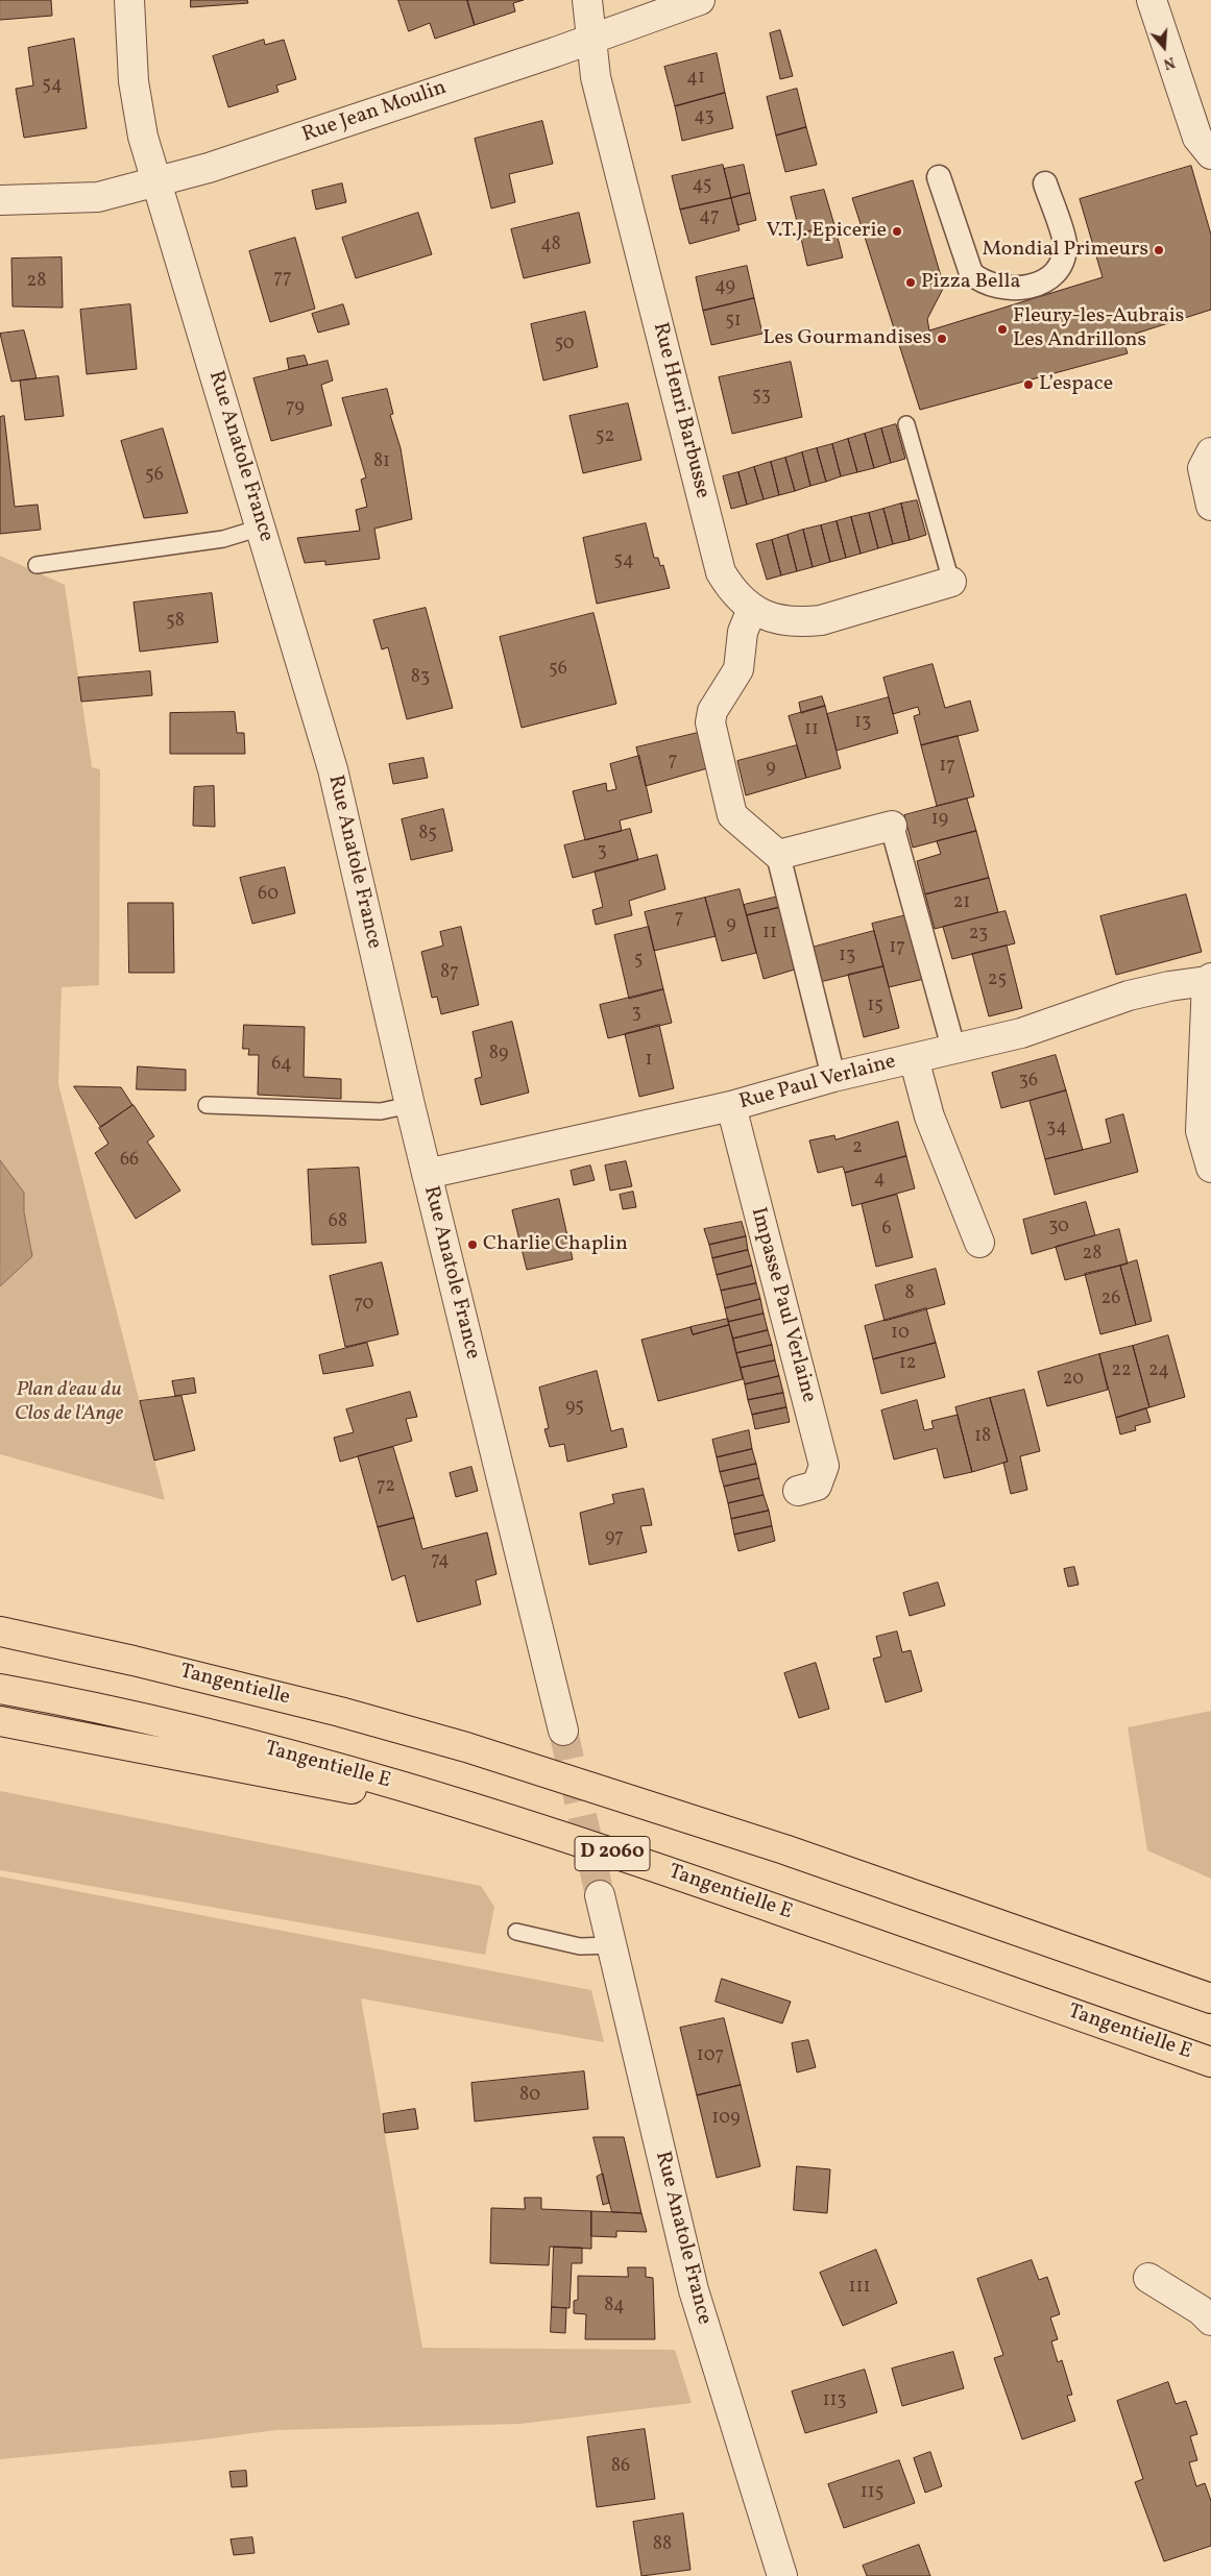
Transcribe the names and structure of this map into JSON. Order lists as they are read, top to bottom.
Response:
{
  "streets": {
    "main road": ["Tangentielle", "Tangentielle E", "D 2060"],
    "street": [
      "Rue Jean Moulin",
      "Rue Henri Barbusse",
      "Rue Anatole France",
      "Rue Paul Verlaine",
      "Impasse Paul Verlaine"
    ]
  },
  "crossings": [
    ["Rue Jean Moulin", "Rue Henri Barbusse"],
    ["Rue Jean Moulin", "Rue Anatole France"],
    ["Rue Anatole France", "Rue Paul Verlaine"],
    ["Rue Paul Verlaine", "Impasse Paul Verlaine"]
  ],
  "parks": ["Plan d'eau du Clos de l'Ange"],
  "places": [
    "V.T.J. Epicerie",
    "Mondial Primeurs",
    "Pizza Bella",
    "Fleury-les-Aubrais Les Andrillons",
    "Les Gourmandises",
    "L’espace",
    "Charlie Chaplin"
  ],
  "house_numbers": [
    "41",
    "54",
    "43",
    "45",
    "47",
    "48",
    "77",
    "28",
    "49",
    "51",
    "50",
    "53",
    "79",
    "52",
    "81",
    "56",
    "54",
    "58",
    "56",
    "83",
    "13",
    "11",
    "7",
    "17",
    "9",
    "19",
    "85",
    "3",
    "60",
    "21",
    "7",
    "9",
    "11",
    "23",
    "17",
    "13",
    "5",
    "87",
    "25",
    "15",
    "3",
    "89",
    "1",
    "64",
    "36",
    "34",
    "2",
    "66",
    "4",
    "68",
    "30",
    "6",
    "28",
    "8",
    "26",
    "70",
    "10",
    "12",
    "22",
    "24",
    "20",
    "95",
    "18",
    "72",
    "97",
    "74",
    "107",
    "80",
    "109",
    "111",
    "84",
    "113",
    "86",
    "115",
    "88"
  ],
  "north": "bottom"
}
